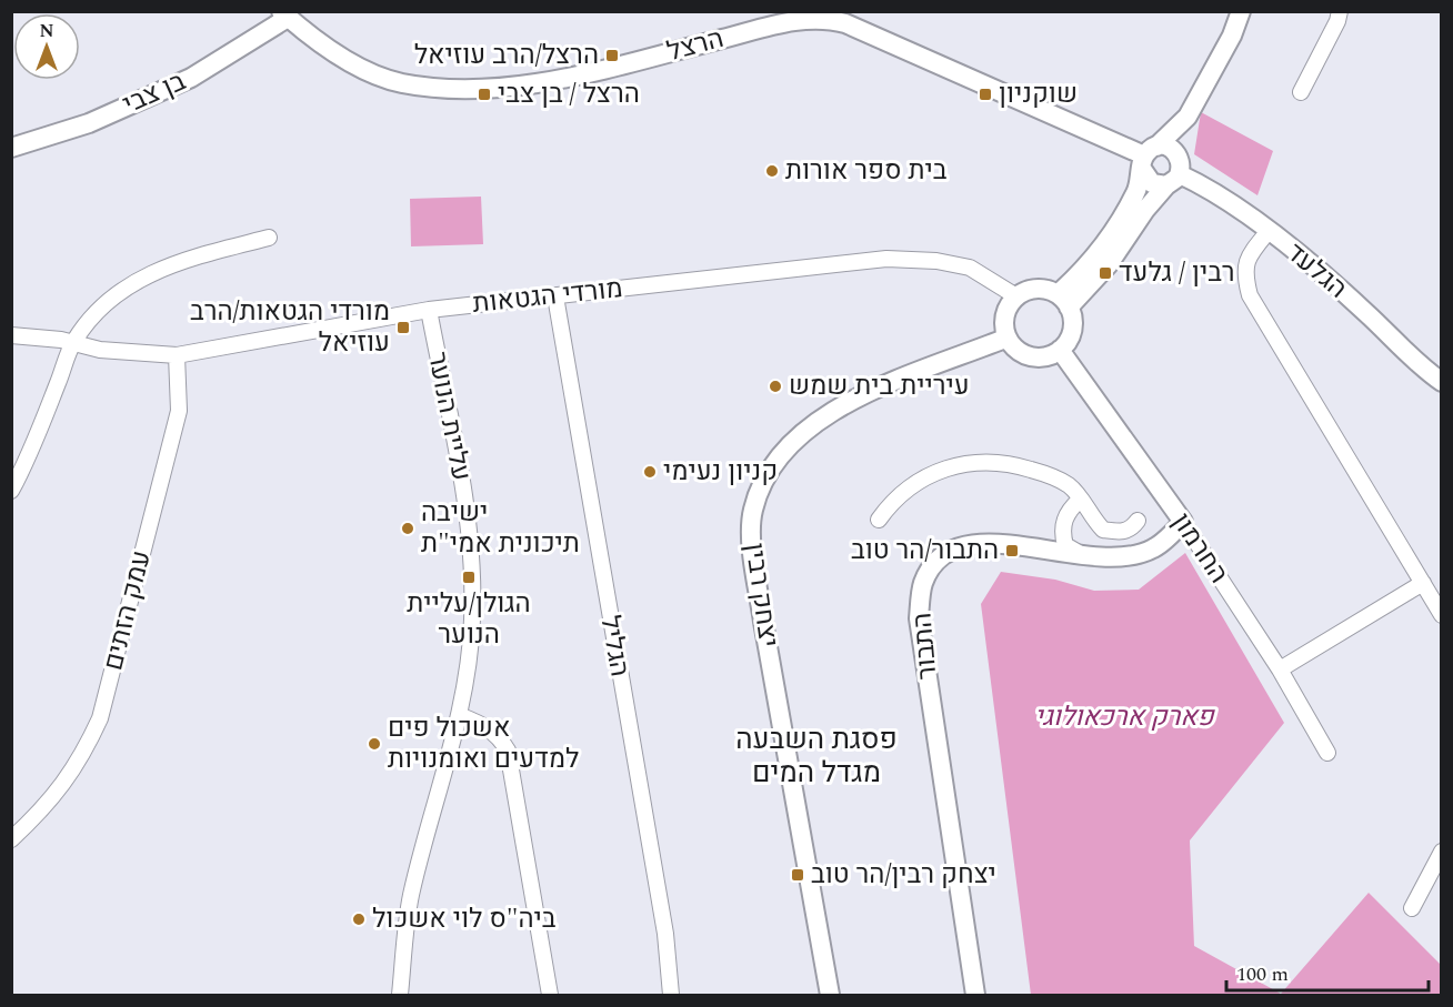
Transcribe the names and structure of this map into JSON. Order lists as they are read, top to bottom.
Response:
{
  "streets": {
    "street": [
      "הרצל",
      "בן צבי",
      "הגלעד",
      "מורדי הגטאות",
      "עליית הנוער",
      "החרמון",
      "יצחק רבין",
      "עמק הזתים",
      "הגליל",
      "התבור"
    ]
  },
  "crossings": [
    ["הרצל", "בן צבי"],
    ["מורדי הגטאות", "עליית הנוער"],
    ["מורדי הגטאות", "החרמון"],
    ["מורדי הגטאות", "יצחק רבין"],
    ["מורדי הגטאות", "עמק הזתים"],
    ["מורדי הגטאות", "הגליל"],
    ["החרמון", "יצחק רבין"],
    ["החרמון", "התבור"]
  ],
  "districts": ["פסגת השבעה מגדל המים"],
  "parks": ["פארק ארכאולוגי"],
  "places": {
    "transit": [
      "הרצל/הרב עוזיאל",
      "הרצל / בן צבי",
      "שוקניון",
      "רבין / גלעד",
      "מורדי הגטאות/הרב עוזיאל",
      "התבור/הר טוב",
      "הגולן/עליית הנוער",
      "יצחק רבין/הר טוב"
    ],
    "other": [
      "בית ספר אורות",
      "עיריית בית שמש",
      "קניון נעימי",
      "ישיבה תיכונית אמי\"ת",
      "אשכול פים למדעים ואומנויות",
      "ביה\"ס לוי אשכול"
    ]
  },
  "scale_bar": "100 m",
  "north": "top"
}
